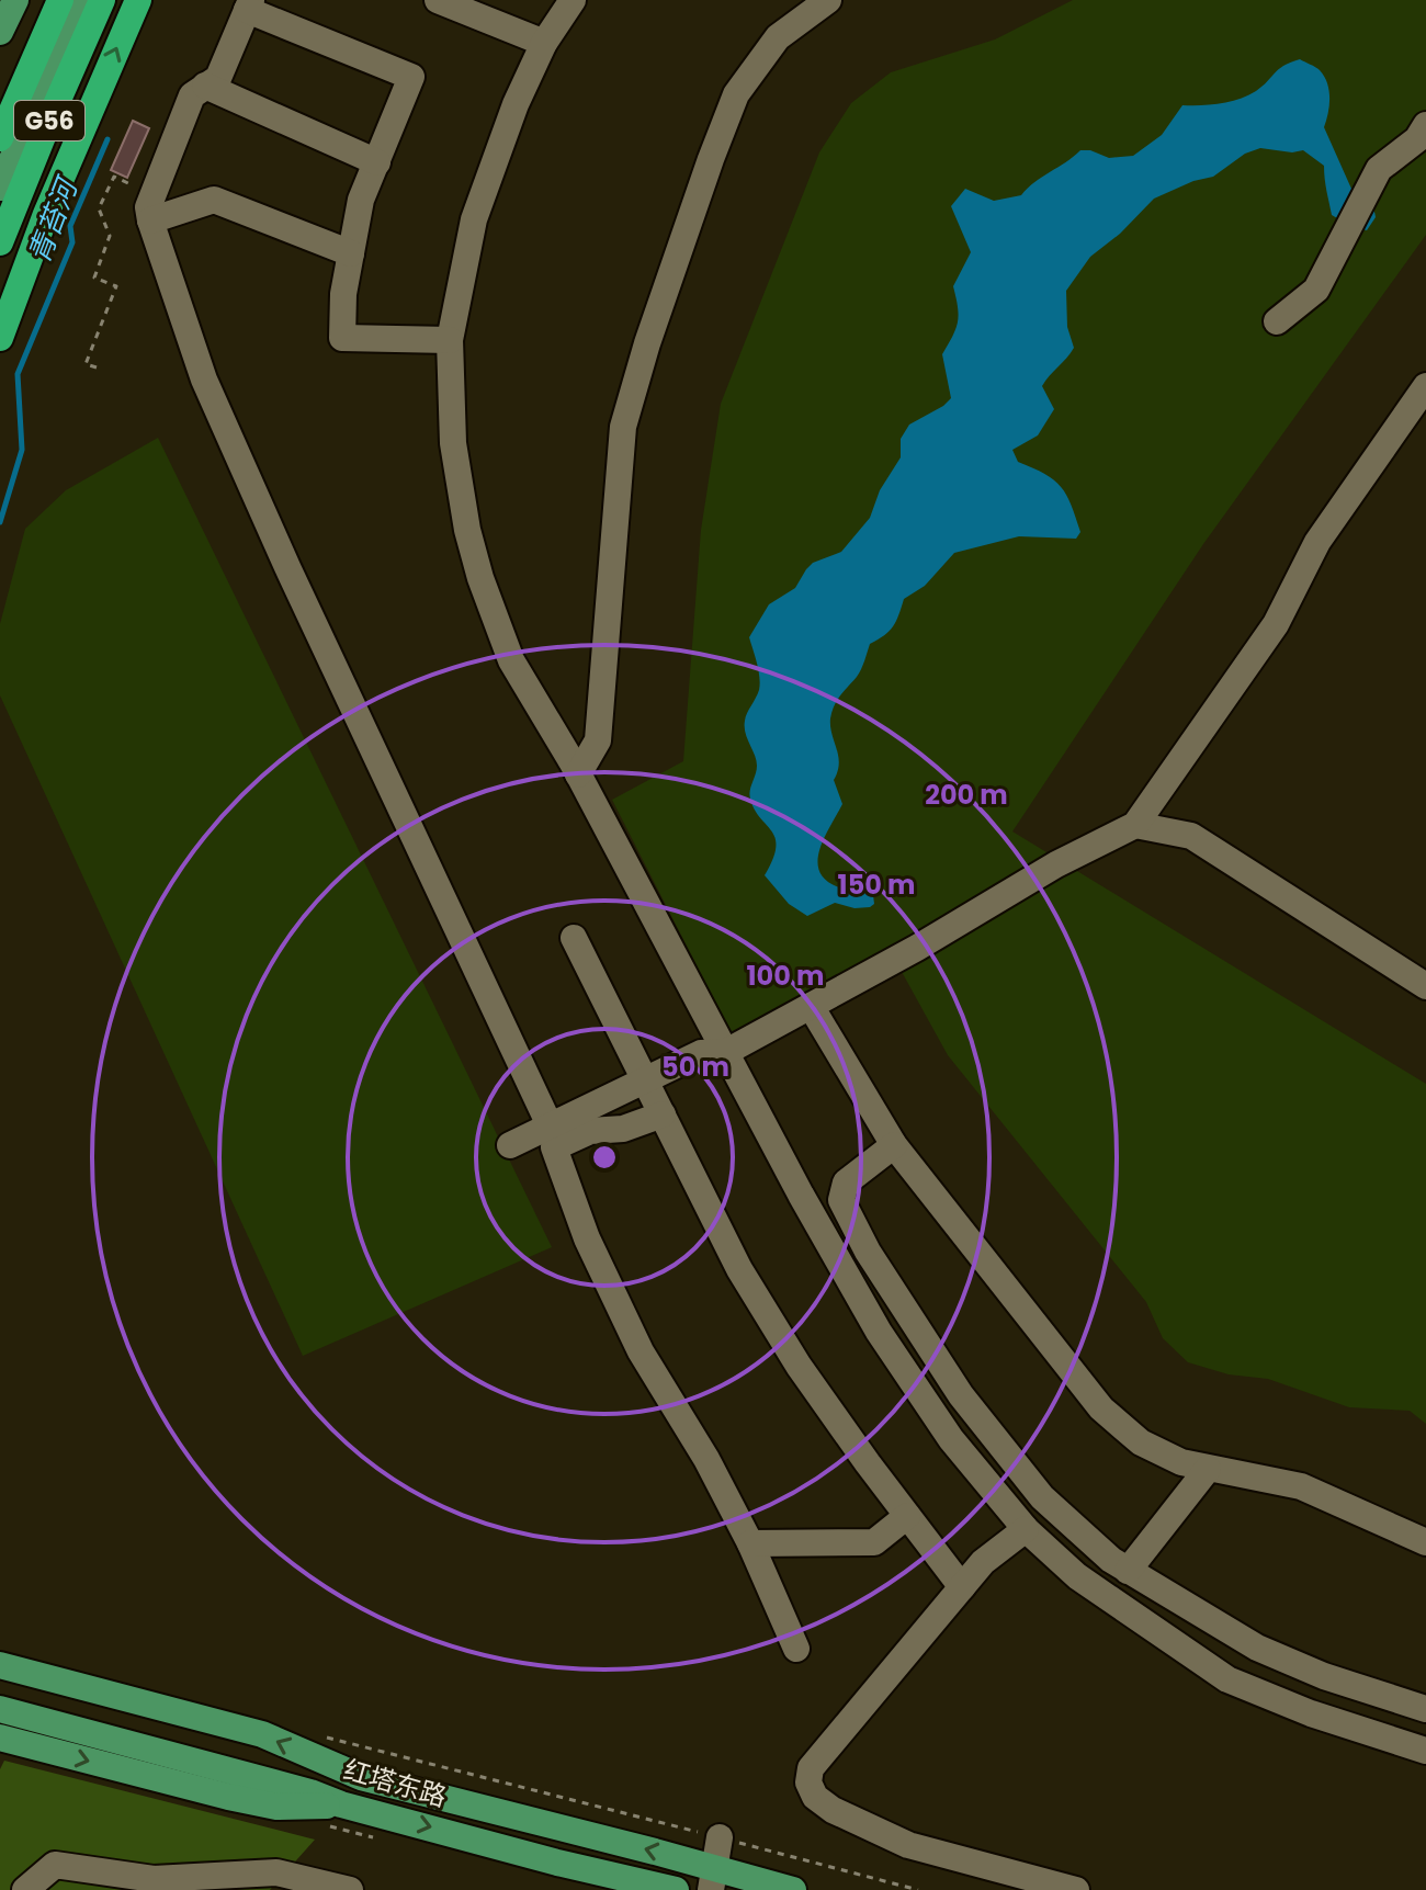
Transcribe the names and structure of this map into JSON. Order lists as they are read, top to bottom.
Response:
{
  "streets": {
    "highway": ["G56"],
    "main road": ["红塔东路"]
  },
  "water": ["青苔河"],
  "rings": [
    "200 m",
    "150 m",
    "100 m",
    "50 m"
  ]
}
